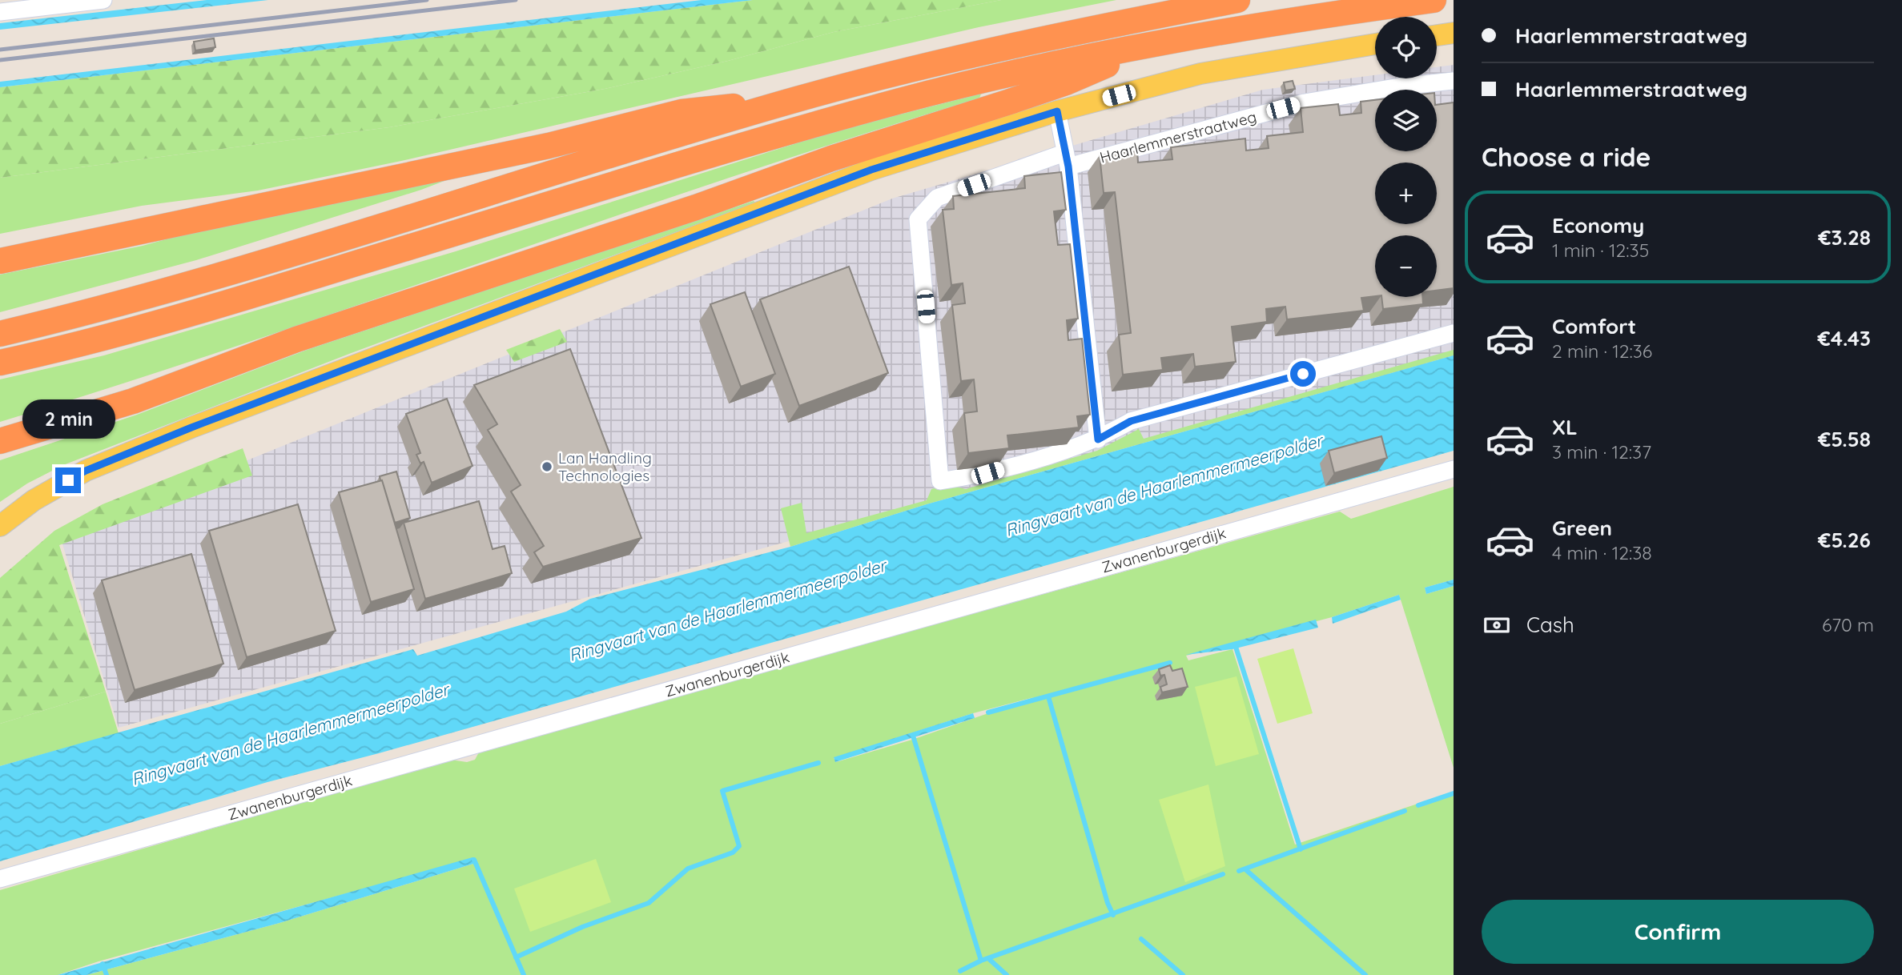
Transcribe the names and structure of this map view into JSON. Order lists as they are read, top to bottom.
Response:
{
  "streets": {
    "street": ["Haarlemmerstraatweg", "Zwanenburgerdijk"]
  },
  "water": ["Ringvaart van de Haarlemmermeerpolder"],
  "places": ["Lan Handling Technologies"],
  "page": {
    "banner": ["Haarlemmerstraatweg", "Haarlemmerstraatweg"],
    "map_buttons": ["+", "−"],
    "heading": "Choose a ride",
    "list": [
      {
        "name": "Economy",
        "note": "1 min · 12:35",
        "value": "€3.28"
      },
      {
        "name": "Comfort",
        "note": "2 min · 12:36",
        "value": "€4.43"
      },
      {
        "name": "XL",
        "note": "3 min · 12:37",
        "value": "€5.58"
      },
      {
        "name": "Green",
        "note": "4 min · 12:38",
        "value": "€5.26"
      }
    ],
    "bubble": "2 min",
    "pay": ["Cash", "670 m"],
    "buttons": "Confirm"
  }
}
